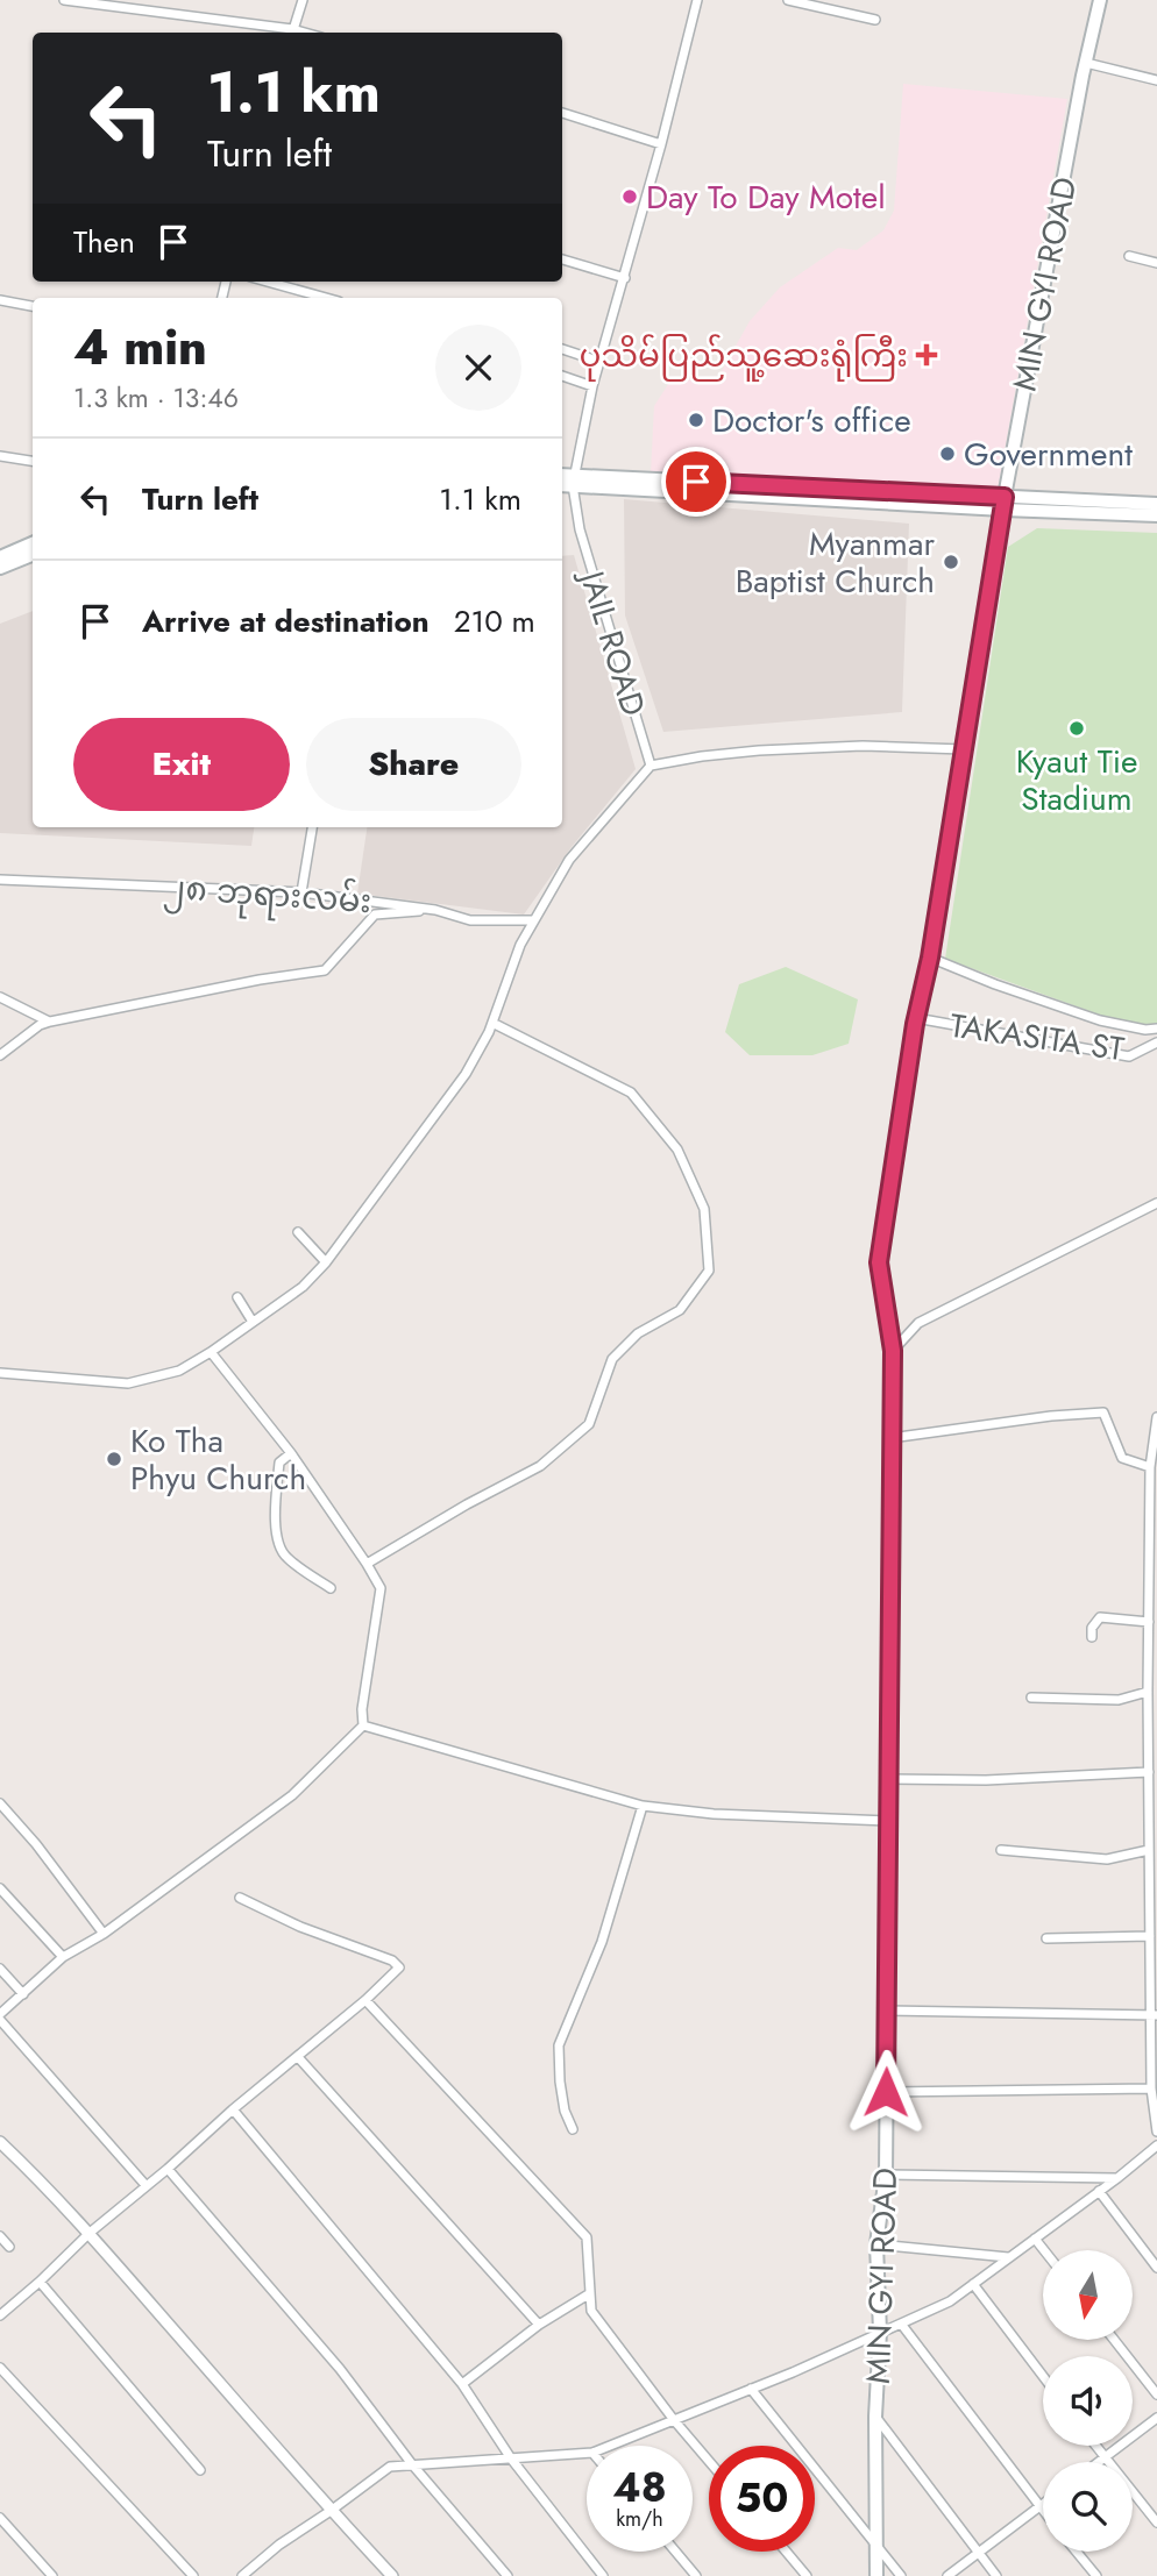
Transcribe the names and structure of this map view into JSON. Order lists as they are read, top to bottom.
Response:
{
  "streets": {
    "main road": ["MIN GYI ROAD"],
    "street": ["JAIL ROAD", "၂၈ ဘုရားလမ်း", "TAKASITA ST"]
  },
  "crossings": [
    ["MIN GYI ROAD", "TAKASITA ST"]
  ],
  "places": {
    "other": [
      "Day To Day Motel",
      "Doctor's office",
      "Government",
      "Myanmar Baptist Church",
      "Kyaut Tie Stadium",
      "Ko Tha Phyu Church"
    ],
    "health": ["ပုသိမ်ပြည်သူ့ဆေးရုံကြီး"]
  },
  "north": "bottom",
  "page": {
    "turn": ["1.1 km", "Turn left"],
    "then": "Then",
    "heading": ["4 min", "1.3 km · 13:46"],
    "list": [
      {
        "name": "Turn left",
        "value": "1.1 km"
      },
      {
        "name": "Arrive at destination",
        "value": "210 m"
      }
    ],
    "buttons": ["Exit", "Share"],
    "speed": "48 km/h",
    "limit": "50"
  }
}
